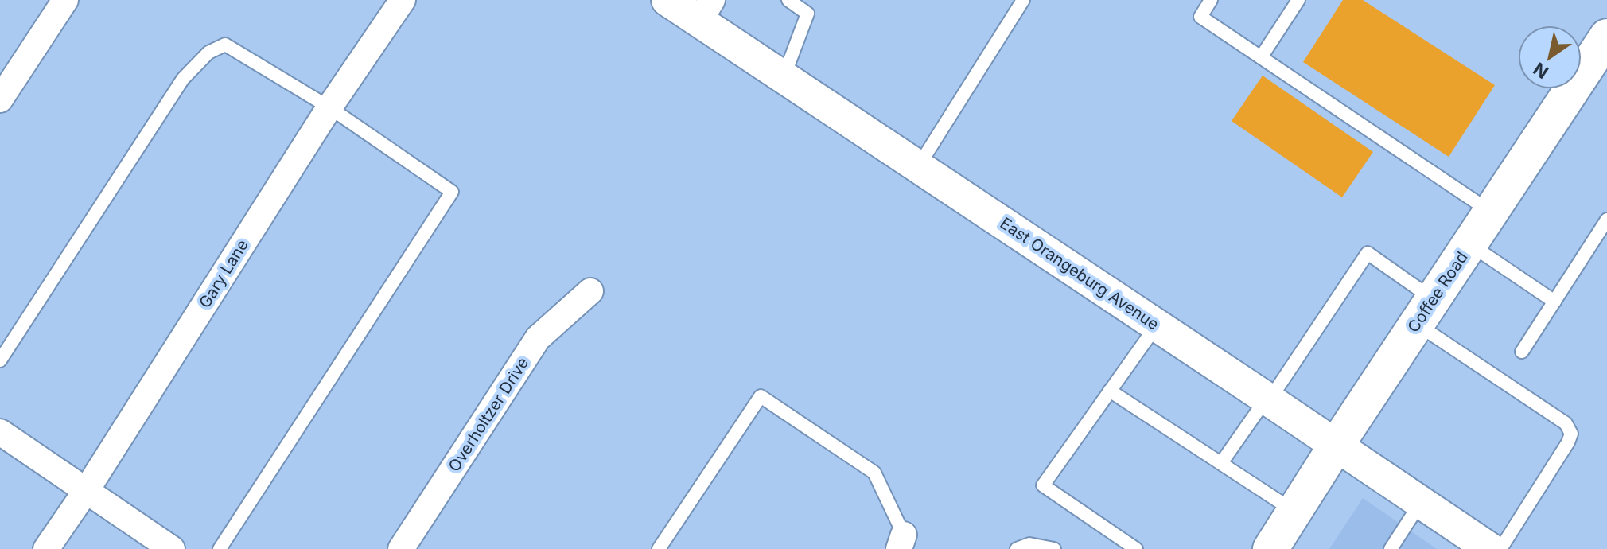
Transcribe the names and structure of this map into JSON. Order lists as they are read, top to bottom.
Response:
{
  "streets": {
    "main road": ["Coffee Road"],
    "street": ["Gary Lane", "East Orangeburg Avenue", "Overholtzer Drive"]
  },
  "crossings": [
    ["East Orangeburg Avenue", "Coffee Road"]
  ],
  "north": "bottom left"
}
